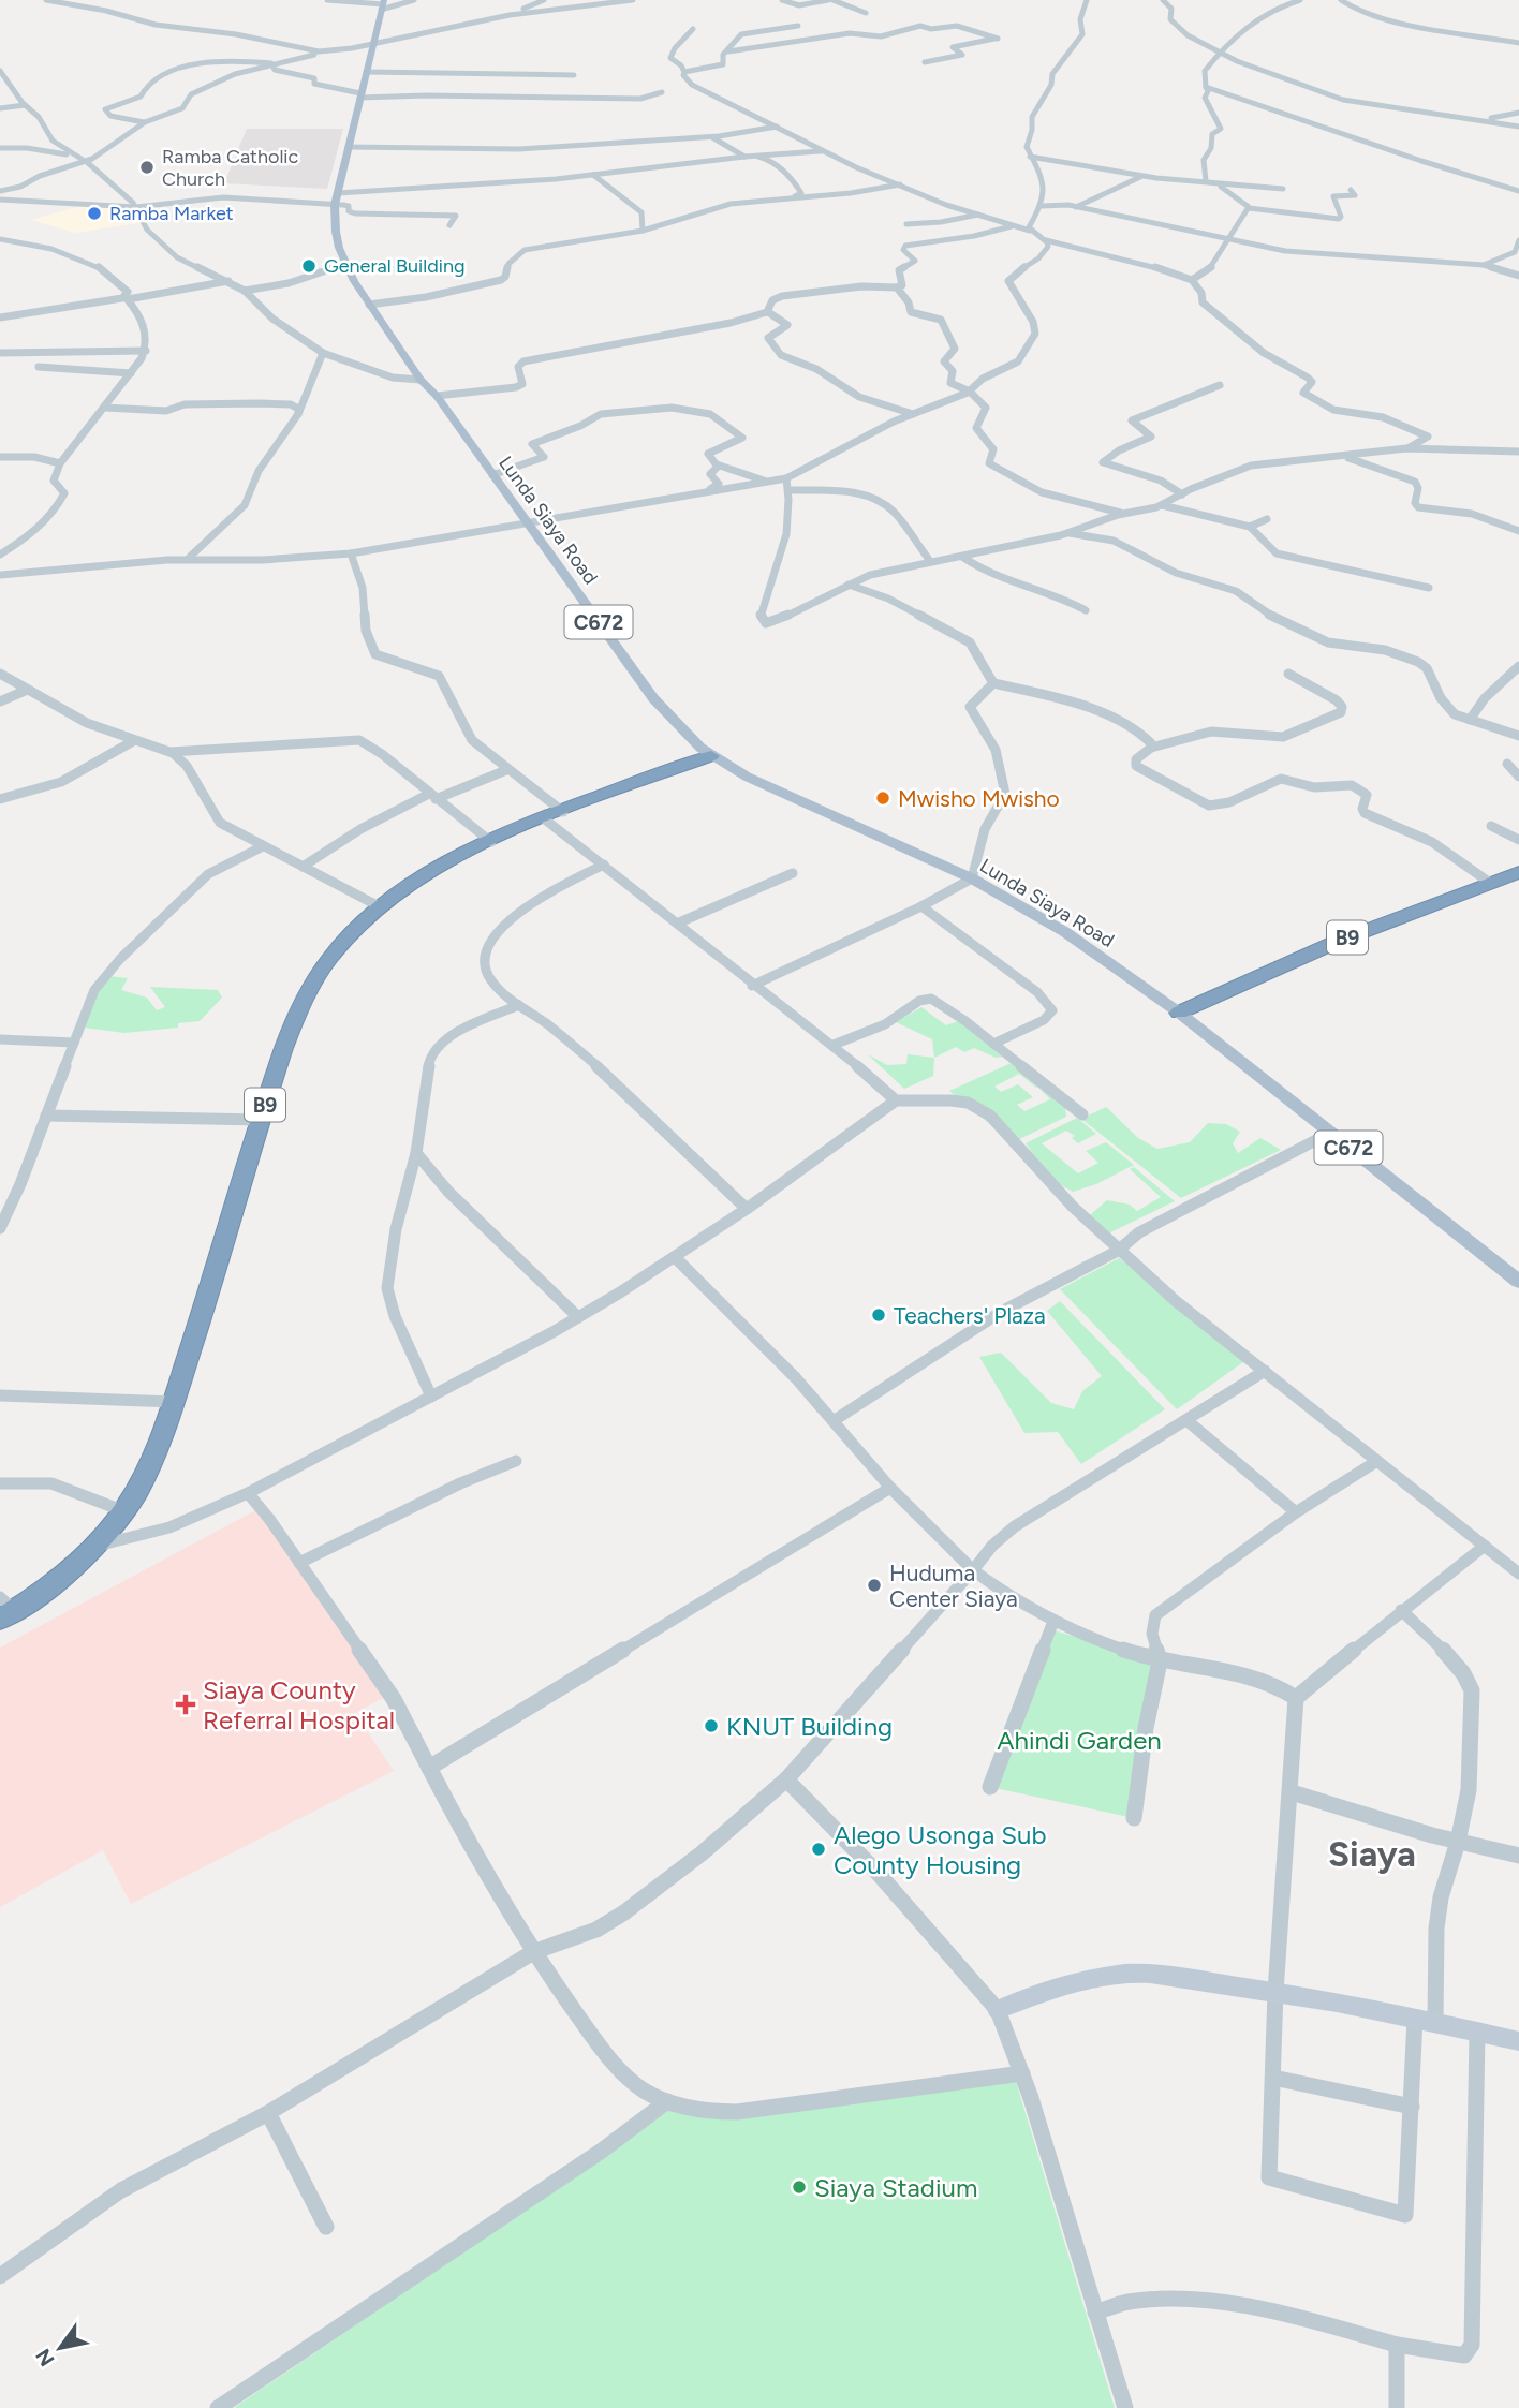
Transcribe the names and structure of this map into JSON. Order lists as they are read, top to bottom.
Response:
{
  "streets": {
    "highway": ["B9"],
    "main road": ["Lunda Siaya Road", "C672"]
  },
  "crossings": [
    ["Lunda Siaya Road", "C672"],
    ["Lunda Siaya Road", "B9"],
    ["C672", "B9"]
  ],
  "districts": ["Siaya"],
  "parks": ["Ahindi Garden"],
  "places": {
    "other": [
      "Ramba Catholic Church",
      "Ramba Market",
      "General Building",
      "Mwisho Mwisho",
      "Teachers' Plaza",
      "Huduma Center Siaya",
      "KNUT Building",
      "Alego Usonga Sub County Housing",
      "Siaya Stadium"
    ],
    "health": ["Siaya County Referral Hospital"]
  },
  "north": "bottom left"
}
